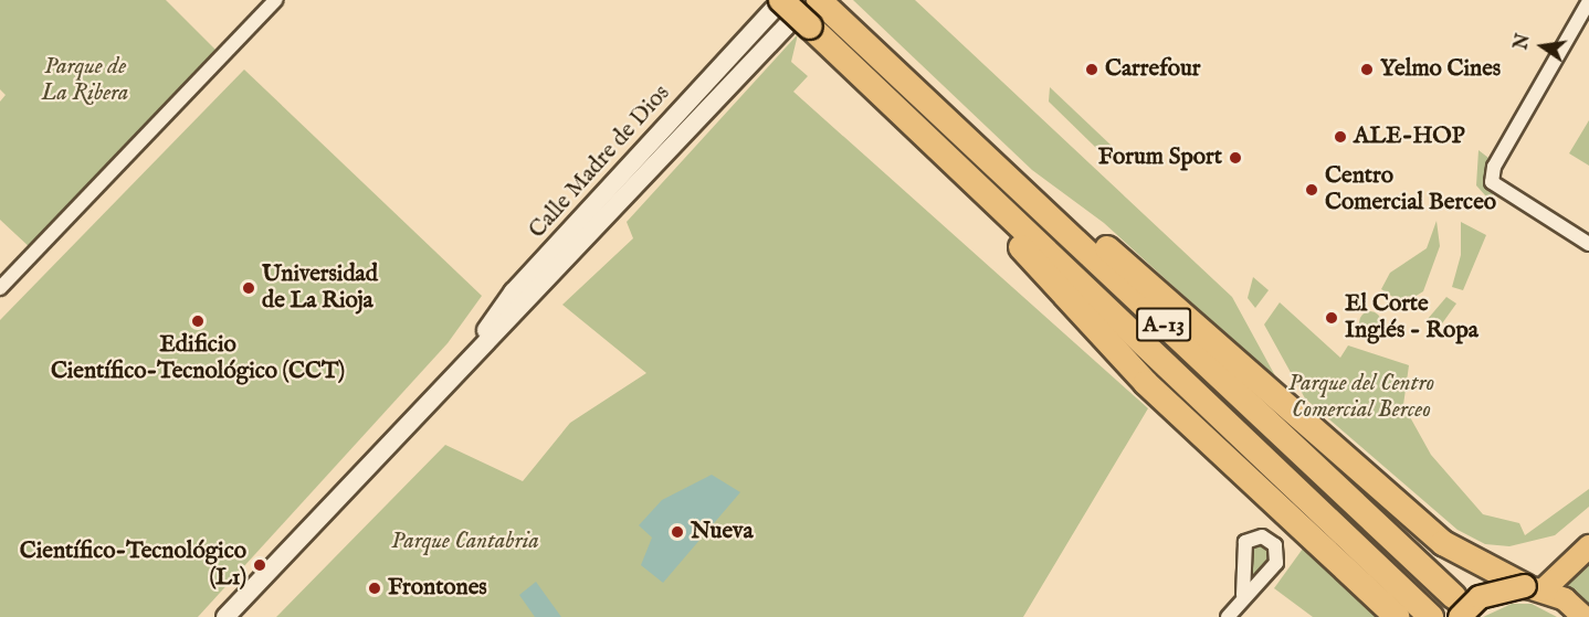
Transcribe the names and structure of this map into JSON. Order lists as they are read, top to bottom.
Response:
{
  "streets": {
    "highway": ["A-13"],
    "main road": ["Calle Madre de Dios"]
  },
  "crossings": [
    ["Calle Madre de Dios", "A-13"]
  ],
  "parks": ["Parque de La Ribera", "Parque del Centro Comercial Berceo", "Parque Cantabria"],
  "places": [
    "Carrefour",
    "Yelmo Cines",
    "ALE-HOP",
    "Forum Sport",
    "Centro Comercial Berceo",
    "Universidad de La Rioja",
    "El Corte Inglés - Ropa",
    "Edificio Científico-Tecnológico (CCT)",
    "Nueva",
    "Científico-Tecnológico (L1)",
    "Frontones"
  ],
  "north": "left"
}
